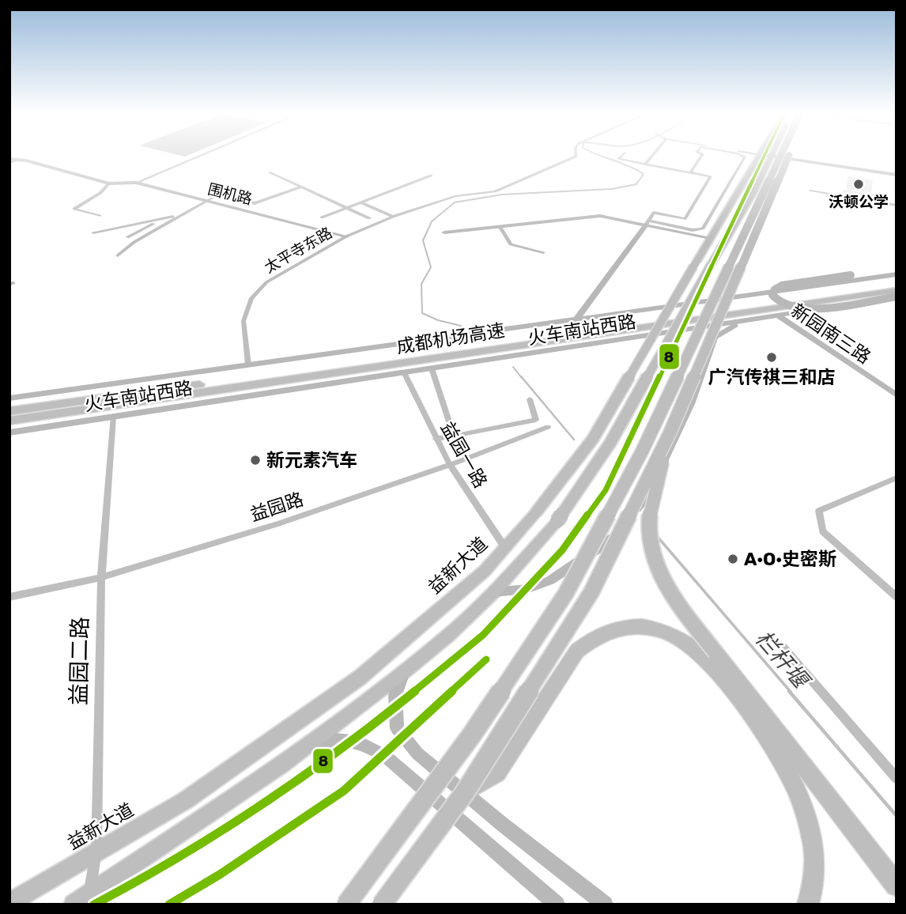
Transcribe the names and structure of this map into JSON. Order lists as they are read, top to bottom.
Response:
{
  "streets": {
    "highway": ["成都机场高速"],
    "main road": [
      "围机路",
      "火车南站西路",
      "新园南三路",
      "益新大道"
    ],
    "street": [
      "太平寺东路",
      "益园一路",
      "益园路",
      "益园二路"
    ]
  },
  "crossings": [
    ["围机路", "太平寺东路"],
    ["火车南站西路", "新园南三路"],
    ["火车南站西路", "益园一路"],
    ["火车南站西路", "益园二路"],
    ["益园一路", "益园路"],
    ["益园一路", "益新大道"],
    ["益园路", "益园二路"],
    ["益新大道", "益园二路"]
  ],
  "water": ["栏杆堰"],
  "places": [
    "沃顿公学",
    "广汽传祺三和店",
    "新元素汽车",
    "A·O·史密斯"
  ],
  "lines": ["transit line 8"]
}
